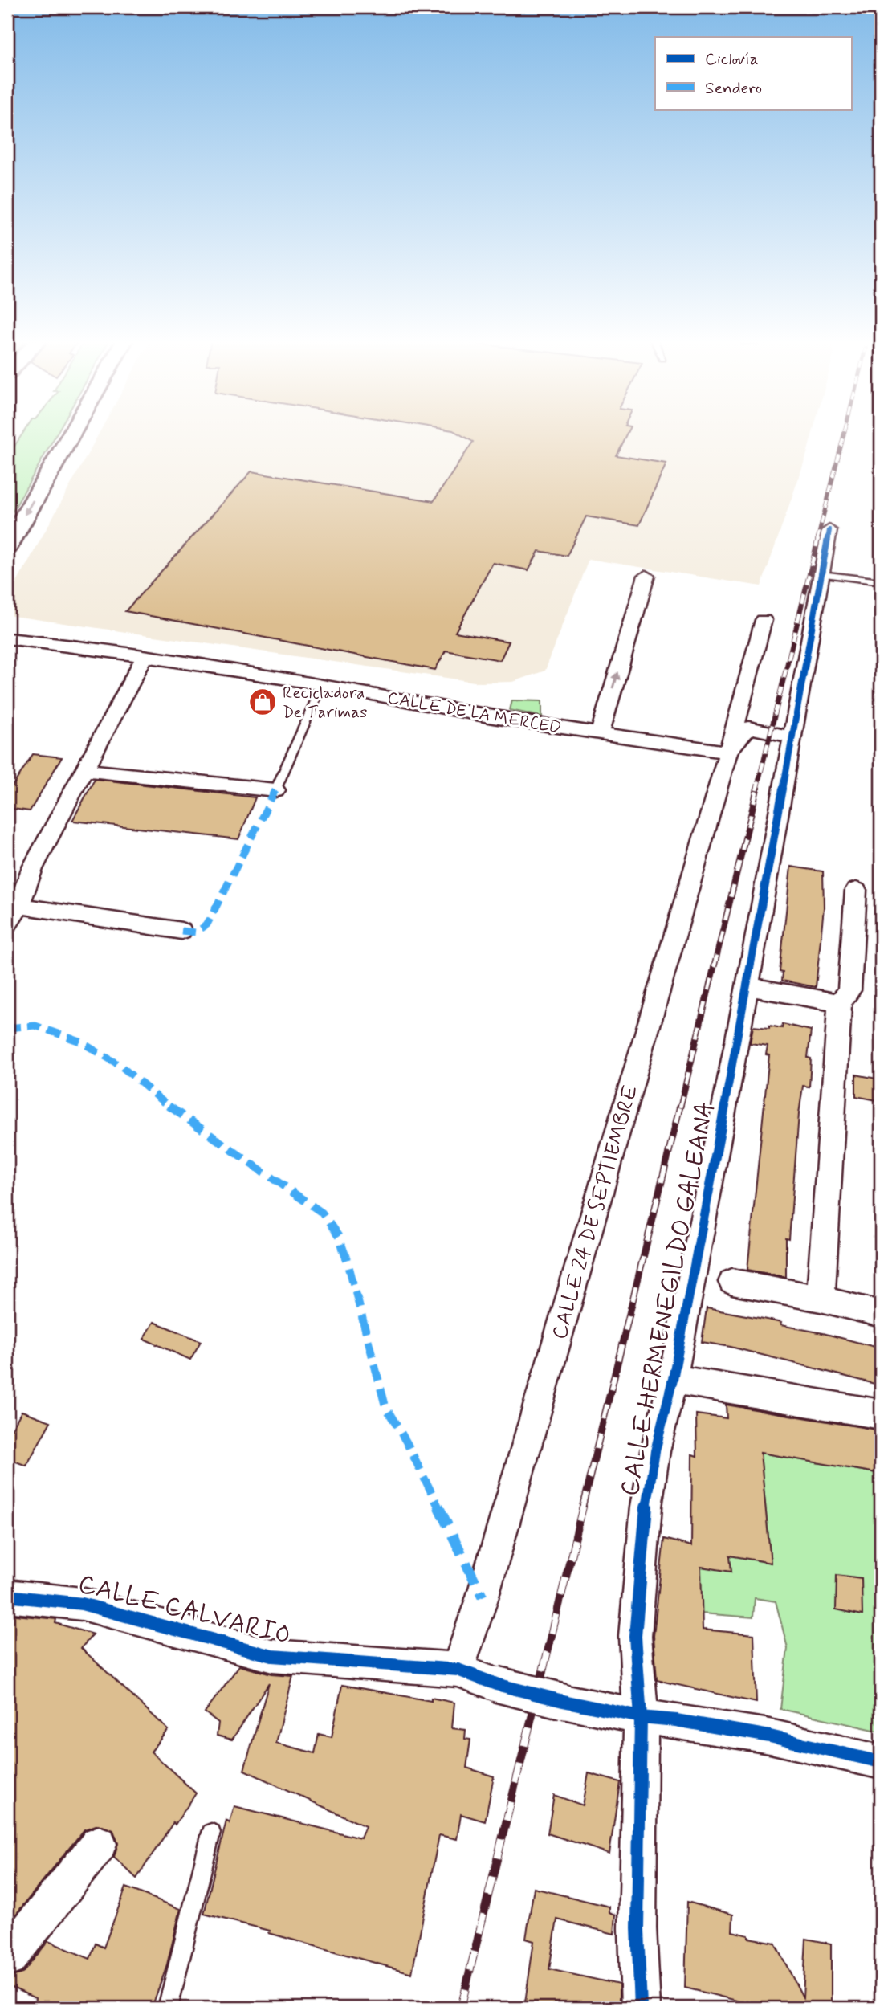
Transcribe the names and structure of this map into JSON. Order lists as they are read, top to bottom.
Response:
{
  "streets": {
    "street": [
      "CALLE DE LA MERCED",
      "CALLE 24 DE SEPTIEMBRE",
      "CALLE HERMENEGILDO GALEANA",
      "CALLE CALVARIO"
    ]
  },
  "crossings": [
    ["CALLE DE LA MERCED", "CALLE 24 DE SEPTIEMBRE"],
    ["CALLE 24 DE SEPTIEMBRE", "CALLE CALVARIO"],
    ["CALLE HERMENEGILDO GALEANA", "CALLE CALVARIO"]
  ],
  "places": {
    "shop": ["Recicladora De Tarimas"]
  },
  "legend": ["Ciclovía", "Sendero"]
}
